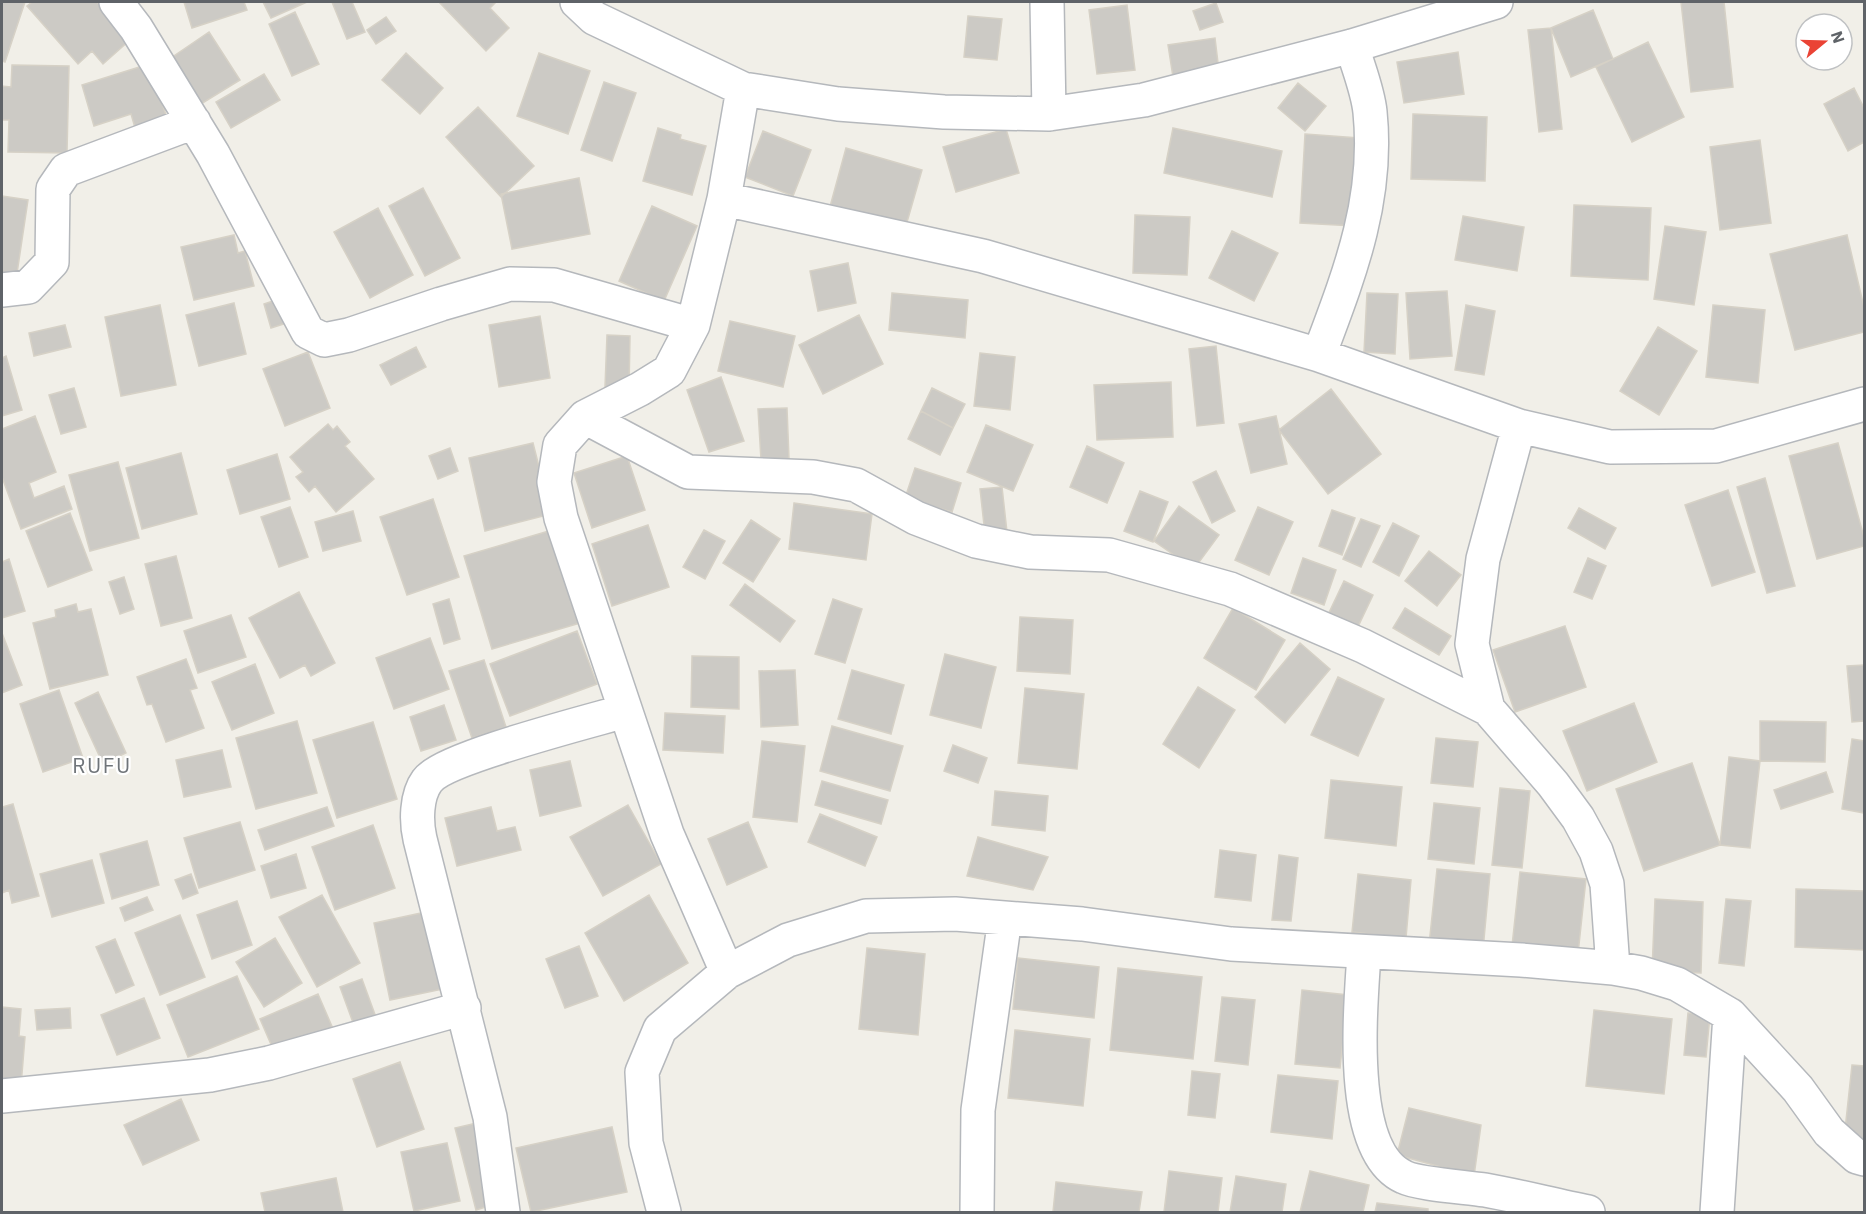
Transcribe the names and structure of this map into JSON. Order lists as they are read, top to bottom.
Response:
{
  "districts": ["RUFU"],
  "north": "right"
}
